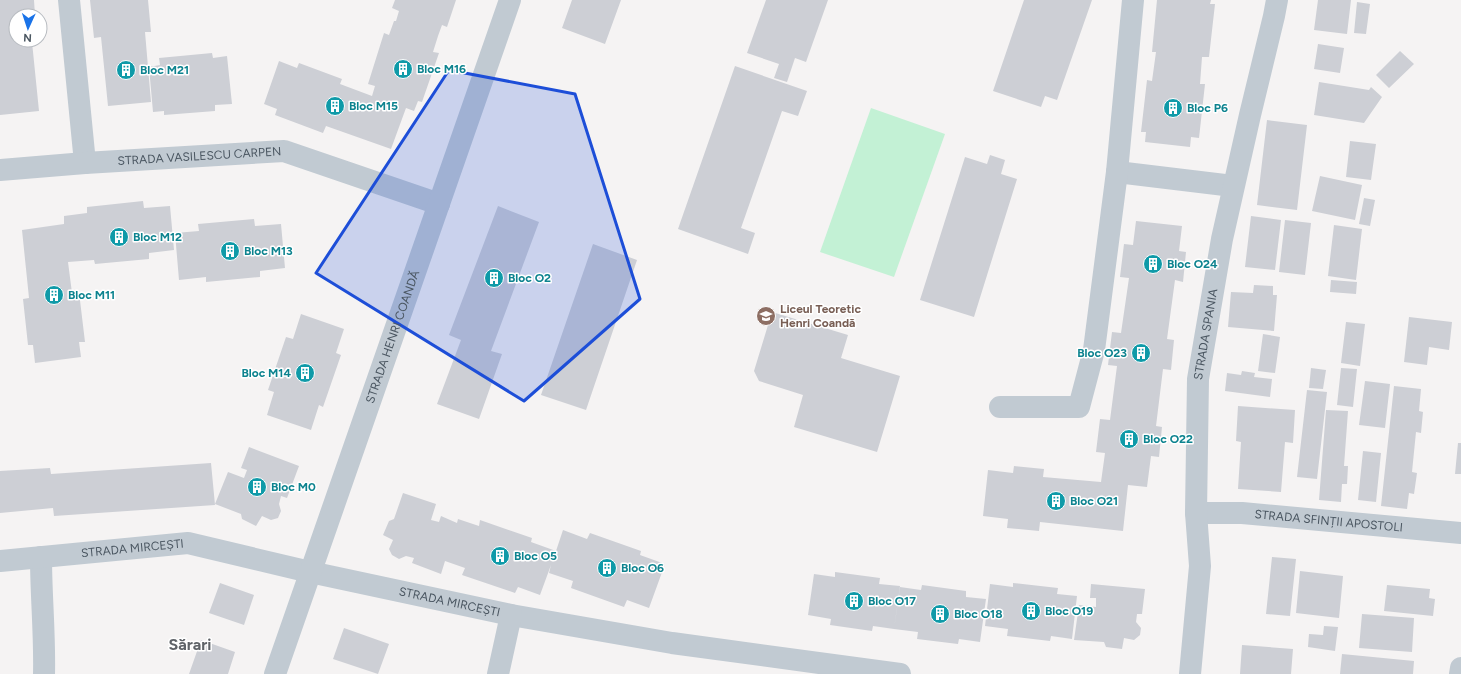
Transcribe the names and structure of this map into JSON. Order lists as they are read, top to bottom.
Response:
{
  "streets": {
    "street": [
      "STRADA VASILESCU CARPEN",
      "STRADA SPANIA",
      "STRADA HENRI COANDĂ",
      "STRADA SFINȚII APOSTOLI",
      "STRADA MIRCEȘTI"
    ]
  },
  "crossings": [
    ["STRADA VASILESCU CARPEN", "STRADA HENRI COANDĂ"],
    ["STRADA SPANIA", "STRADA SFINȚII APOSTOLI"],
    ["STRADA HENRI COANDĂ", "STRADA MIRCEȘTI"]
  ],
  "districts": ["Sărari"],
  "places": {
    "building": [
      "Bloc M16",
      "Bloc M21",
      "Bloc M15",
      "Bloc P6",
      "Bloc M12",
      "Bloc M13",
      "Bloc O24",
      "Bloc O2",
      "Bloc M11",
      "Bloc O23",
      "Bloc M14",
      "Bloc O22",
      "Bloc M0",
      "Bloc O21",
      "Bloc O5",
      "Bloc O6",
      "Bloc O17",
      "Bloc O19",
      "Bloc O18"
    ],
    "school or university": ["Liceul Teoretic Henri Coandă"]
  },
  "north": "bottom"
}
